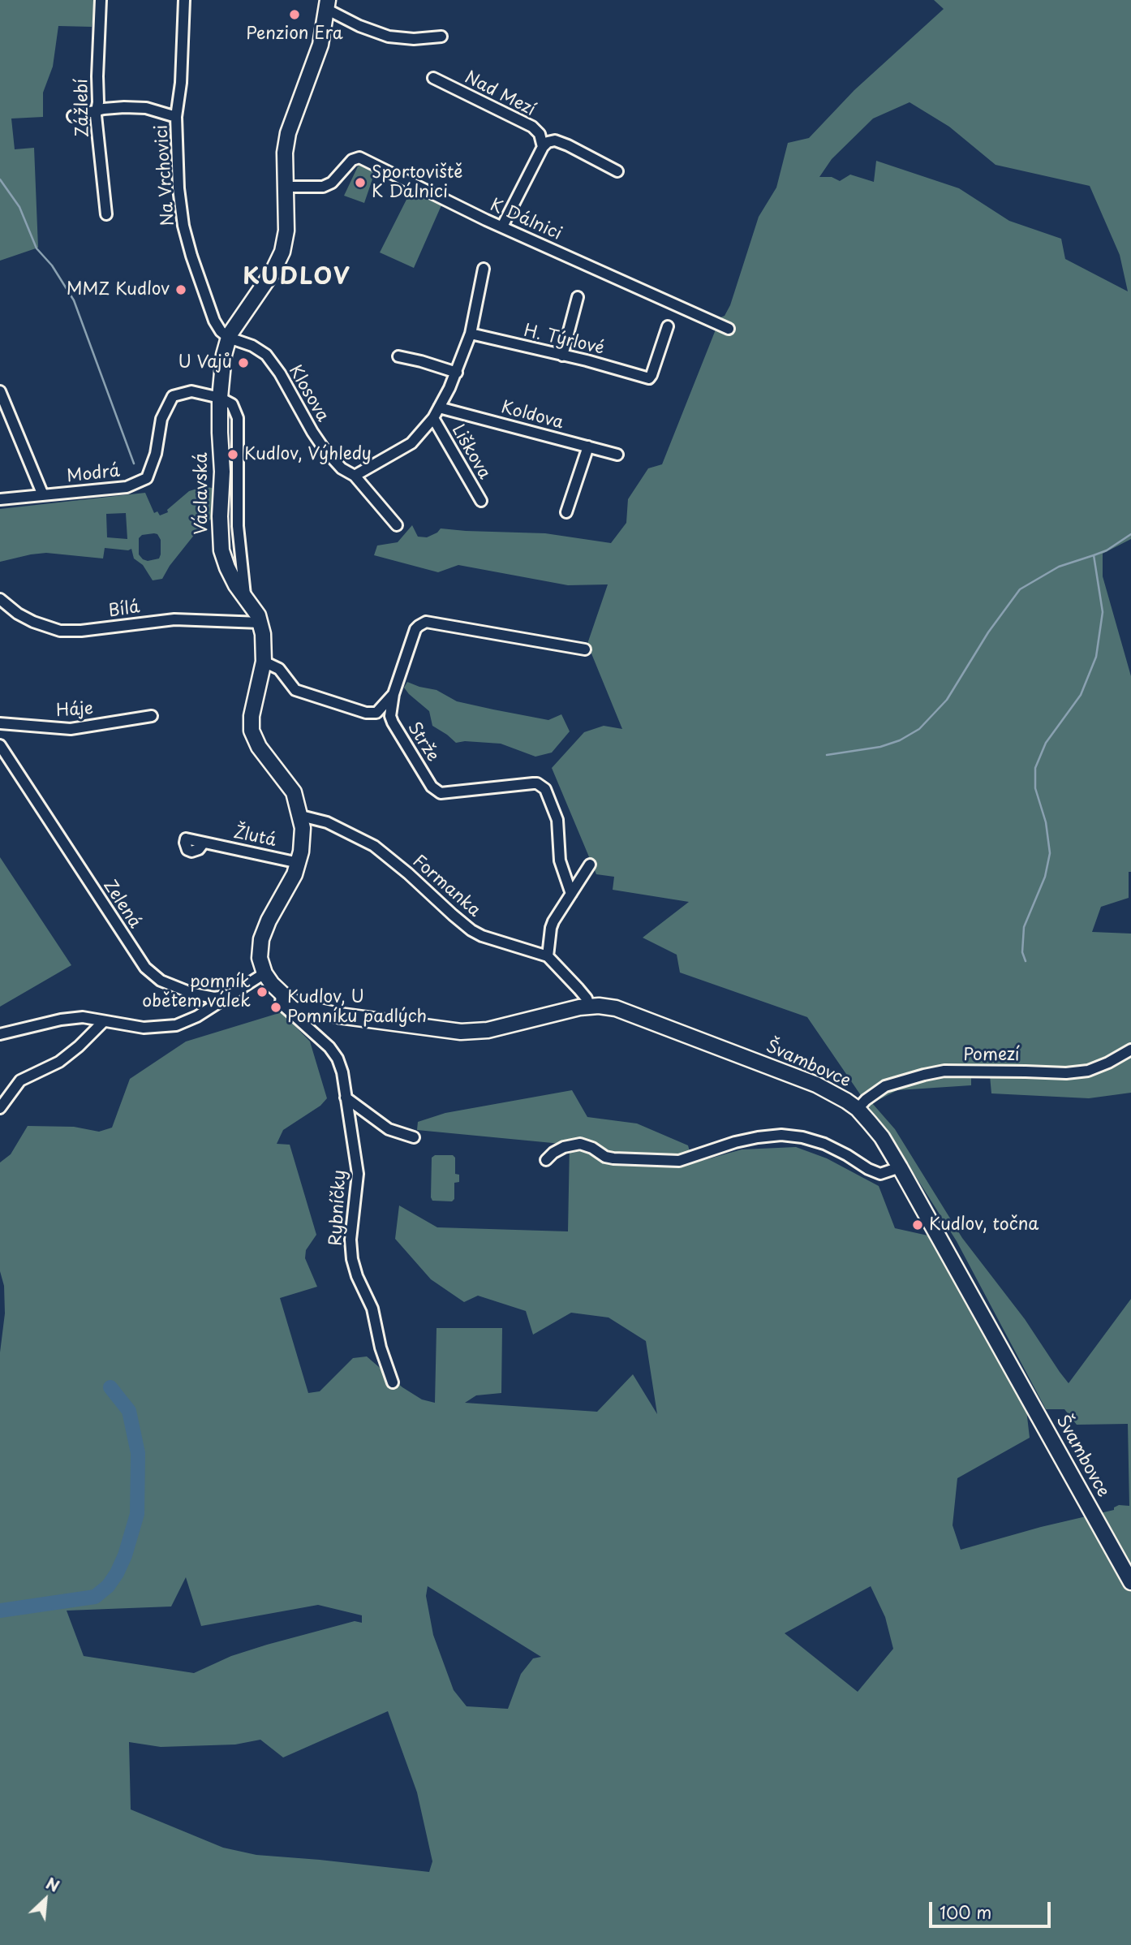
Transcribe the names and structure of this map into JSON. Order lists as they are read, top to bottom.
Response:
{
  "streets": {
    "street": [
      "Nad Mezí",
      "Zážlebí",
      "Na Vrchovici",
      "K Dálnici",
      "H. Týrlové",
      "Klosova",
      "Koldova",
      "Liškova",
      "Modrá",
      "Václavská",
      "Bílá",
      "Háje",
      "Strže",
      "Žlutá",
      "Formanka",
      "Zelená",
      "Pomezí",
      "Švambovce",
      "Rybníčky"
    ]
  },
  "crossings": [
    ["Na Vrchovici", "Klosova"],
    ["Na Vrchovici", "Václavská"],
    ["K Dálnici", "Václavská"],
    ["Klosova", "Václavská"],
    ["Modrá", "Václavská"],
    ["Václavská", "Bílá"],
    ["Václavská", "Žlutá"],
    ["Václavská", "Formanka"],
    ["Pomezí", "Švambovce"],
    ["Švambovce", "Rybníčky"]
  ],
  "districts": ["KUDLOV"],
  "places": [
    "Penzion Era",
    "Sportoviště K Dálnici",
    "MMZ Kudlov",
    "U Vajů",
    "Kudlov, Výhledy",
    "pomník obětem válek",
    "Kudlov, U Pomníku padlých",
    "Kudlov, točna"
  ],
  "scale_bar": "100 m",
  "north": "top right"
}
